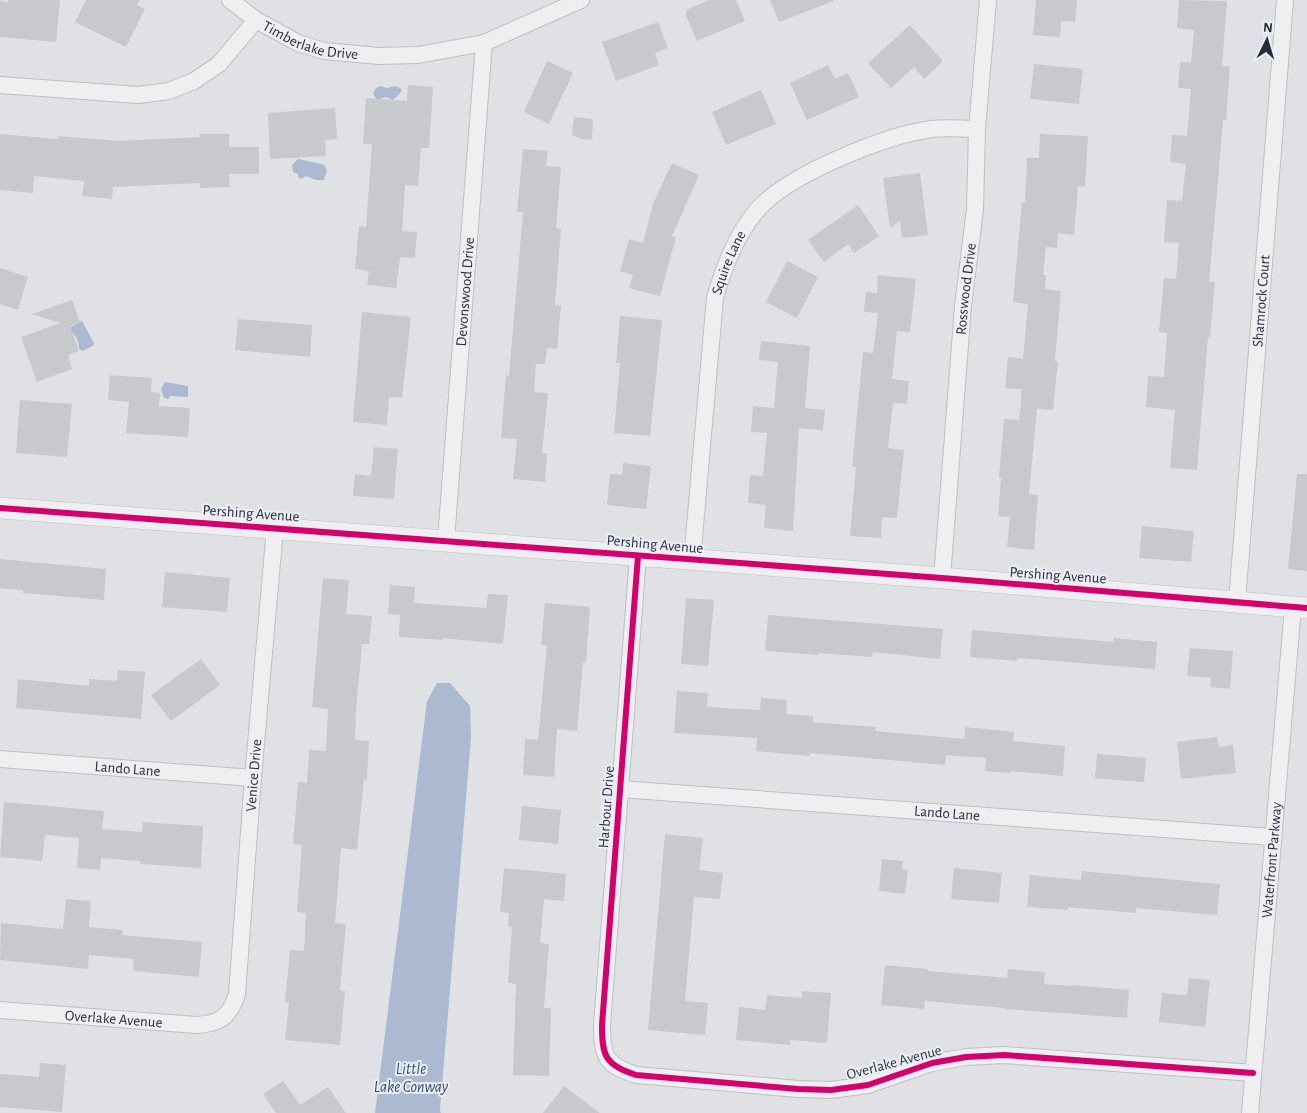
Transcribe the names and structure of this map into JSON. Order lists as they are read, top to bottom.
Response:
{
  "streets": {
    "street": [
      "Timberlake Drive",
      "Squire Lane",
      "Rosswood Drive",
      "Devonswood Drive",
      "Shamrock Court",
      "Pershing Avenue",
      "Lando Lane",
      "Venice Drive",
      "Harbour Drive",
      "Waterfront Parkway",
      "Overlake Avenue"
    ]
  },
  "crossings": [
    ["Timberlake Drive", "Devonswood Drive"],
    ["Squire Lane", "Rosswood Drive"],
    ["Squire Lane", "Pershing Avenue"],
    ["Rosswood Drive", "Pershing Avenue"],
    ["Devonswood Drive", "Pershing Avenue"],
    ["Shamrock Court", "Pershing Avenue"],
    ["Pershing Avenue", "Venice Drive"],
    ["Pershing Avenue", "Harbour Drive"],
    ["Pershing Avenue", "Waterfront Parkway"],
    ["Lando Lane", "Venice Drive"],
    ["Lando Lane", "Harbour Drive"],
    ["Lando Lane", "Waterfront Parkway"],
    ["Venice Drive", "Overlake Avenue"],
    ["Harbour Drive", "Overlake Avenue"],
    ["Waterfront Parkway", "Overlake Avenue"]
  ],
  "water": ["Little Lake Conway"],
  "north": "top"
}
